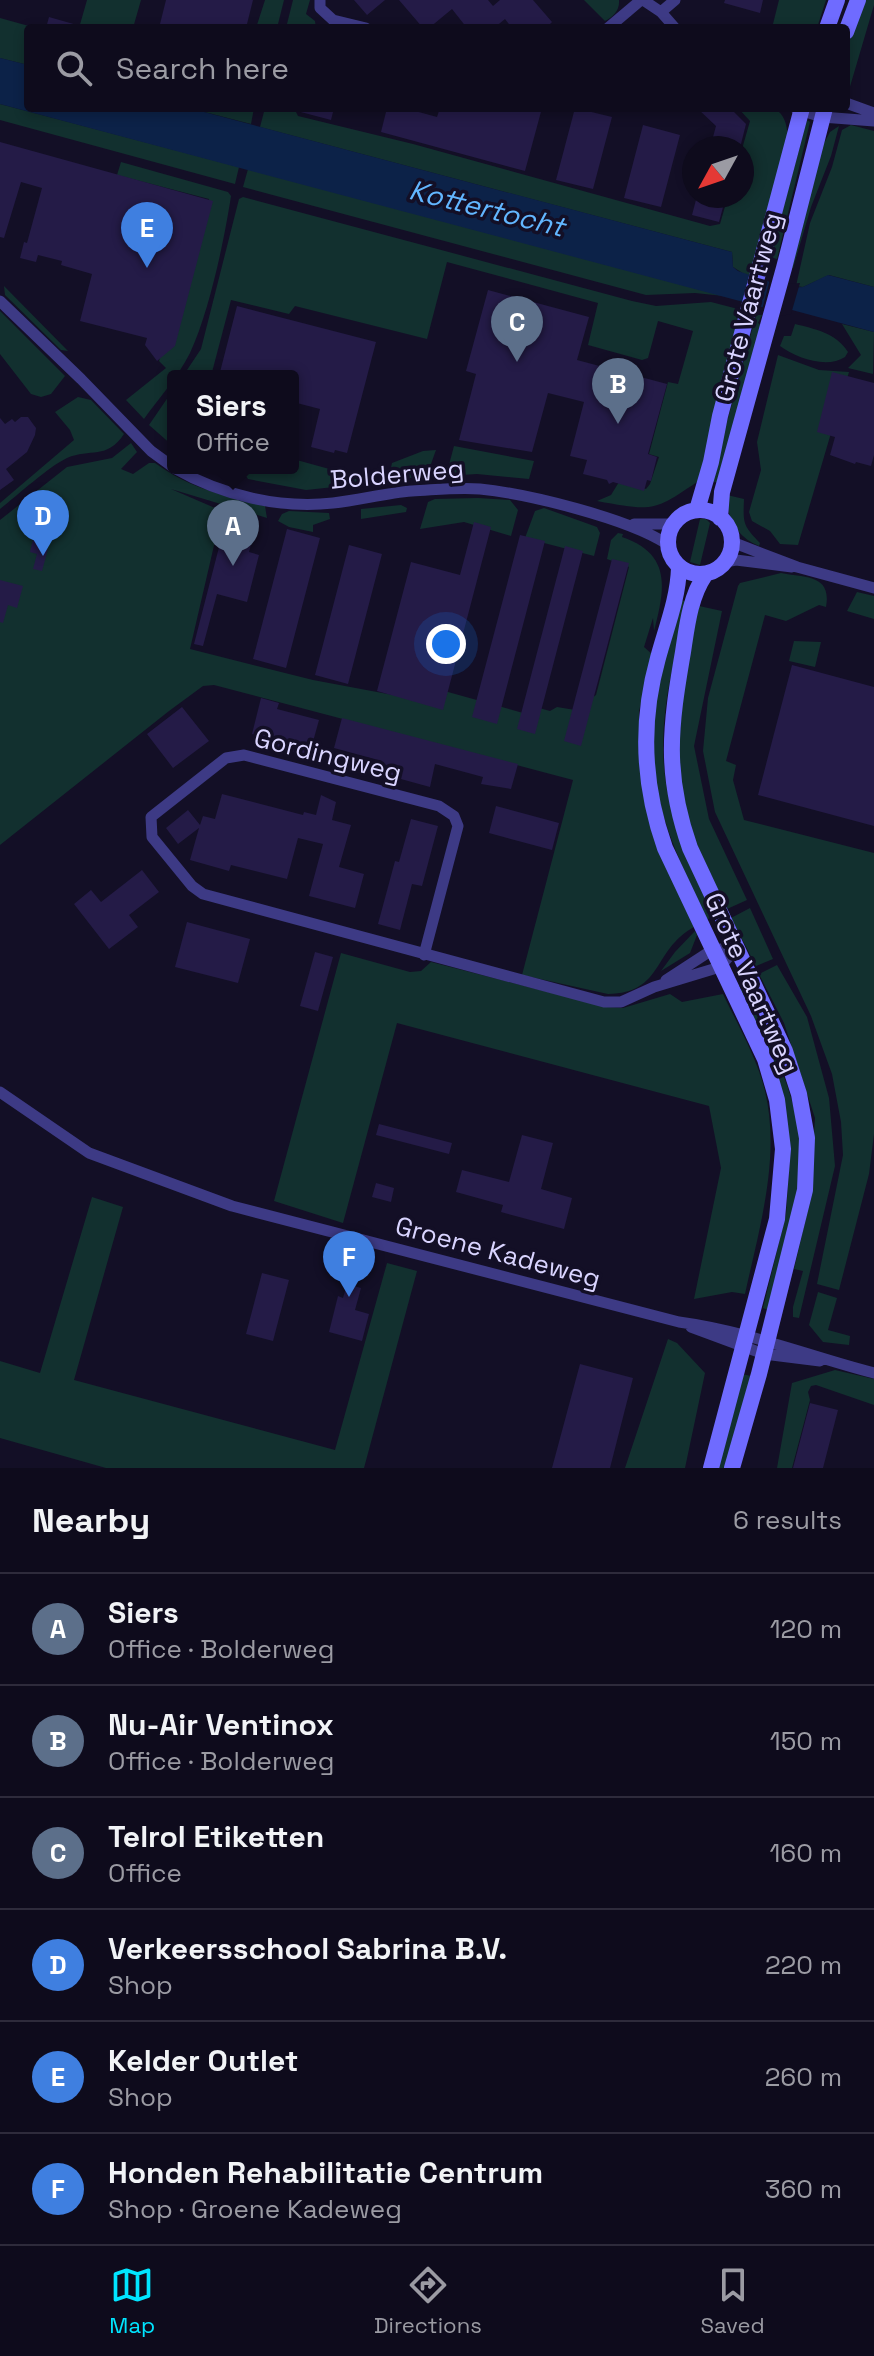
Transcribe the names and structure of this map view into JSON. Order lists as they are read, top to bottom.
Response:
{
  "streets": {
    "main road": ["Grote Vaartweg"],
    "street": ["Bolderweg", "Gordingweg", "Groene Kadeweg"]
  },
  "crossings": [
    ["Grote Vaartweg", "Bolderweg"],
    ["Grote Vaartweg", "Gordingweg"],
    ["Grote Vaartweg", "Groene Kadeweg"]
  ],
  "water": ["Kottertocht"],
  "north": "bottom left",
  "page": {
    "search": "Search here",
    "pins": [
      "E",
      "C",
      "B",
      "D",
      "A",
      "F"
    ],
    "popup": ["Siers", "Office"],
    "heading": ["Nearby", "6 results"],
    "list": [
      {
        "mark": "A",
        "name": "Siers",
        "note": "Office · Bolderweg",
        "value": "120 m"
      },
      {
        "mark": "B",
        "name": "Nu-Air Ventinox",
        "note": "Office · Bolderweg",
        "value": "150 m"
      },
      {
        "mark": "C",
        "name": "Telrol Etiketten",
        "note": "Office",
        "value": "160 m"
      },
      {
        "mark": "D",
        "name": "Verkeersschool Sabrina B.V.",
        "note": "Shop",
        "value": "220 m"
      },
      {
        "mark": "E",
        "name": "Kelder Outlet",
        "note": "Shop",
        "value": "260 m"
      },
      {
        "mark": "F",
        "name": "Honden Rehabilitatie Centrum",
        "note": "Shop · Groene Kadeweg",
        "value": "360 m"
      }
    ],
    "nav": ["Map", "Directions", "Saved"]
  }
}
